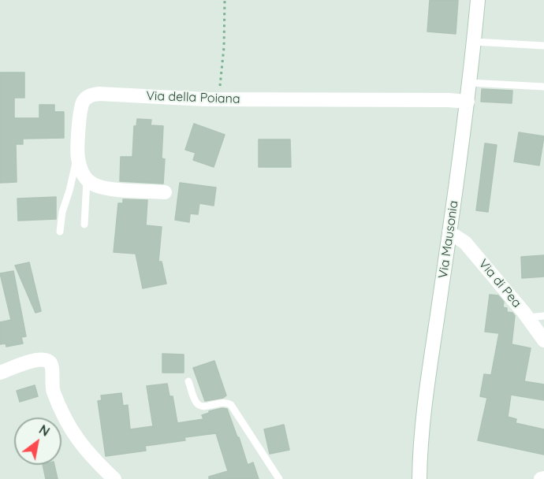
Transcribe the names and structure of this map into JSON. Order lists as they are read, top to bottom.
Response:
{
  "streets": {
    "street": ["Via della Poiana", "Via Mausonia", "Via di Pea"]
  },
  "crossings": [
    ["Via della Poiana", "Via Mausonia"],
    ["Via Mausonia", "Via di Pea"]
  ],
  "north": "top right"
}
